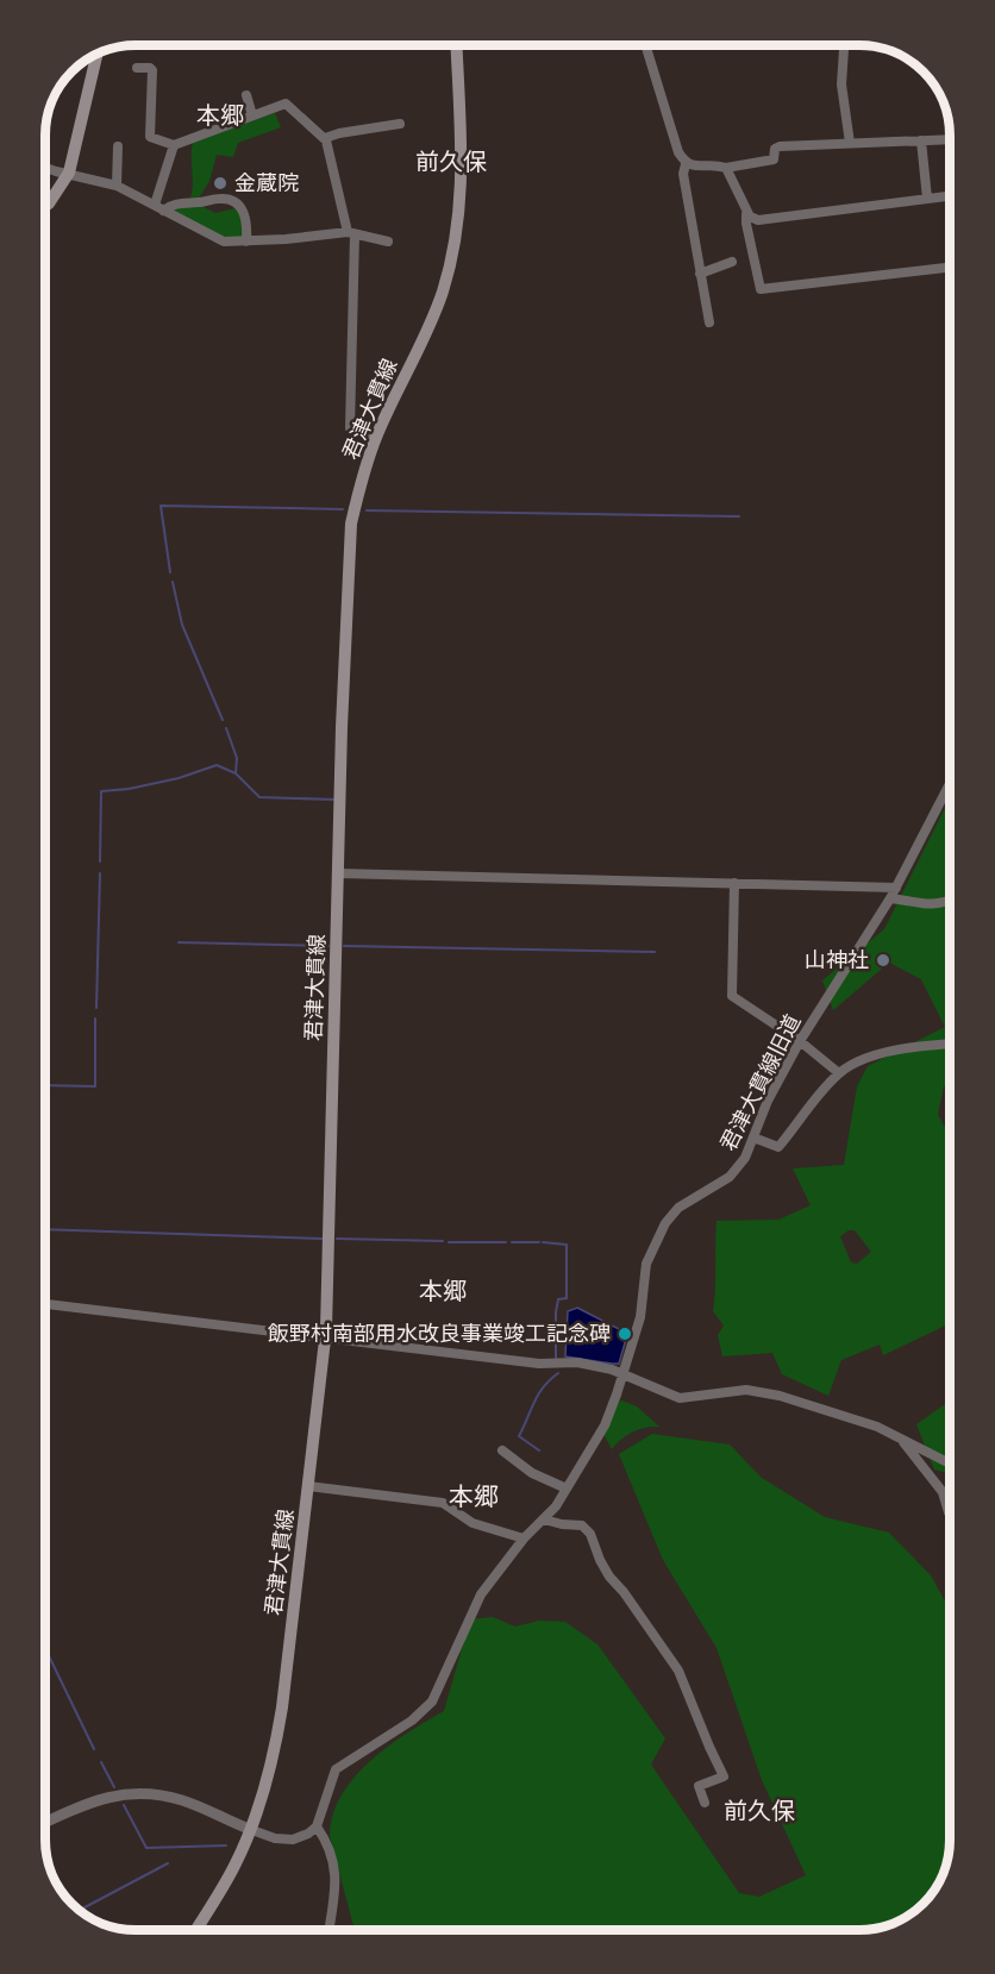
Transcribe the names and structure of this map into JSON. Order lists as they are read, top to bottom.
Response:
{
  "streets": {
    "main road": ["君津大貫線"],
    "street": ["君津大貫線旧道"]
  },
  "districts": [
    "本郷",
    "前久保",
    "本郷",
    "本郷",
    "前久保"
  ],
  "places": ["金蔵院", "山神社", "飯野村南部用水改良事業竣工記念碑"]
}
